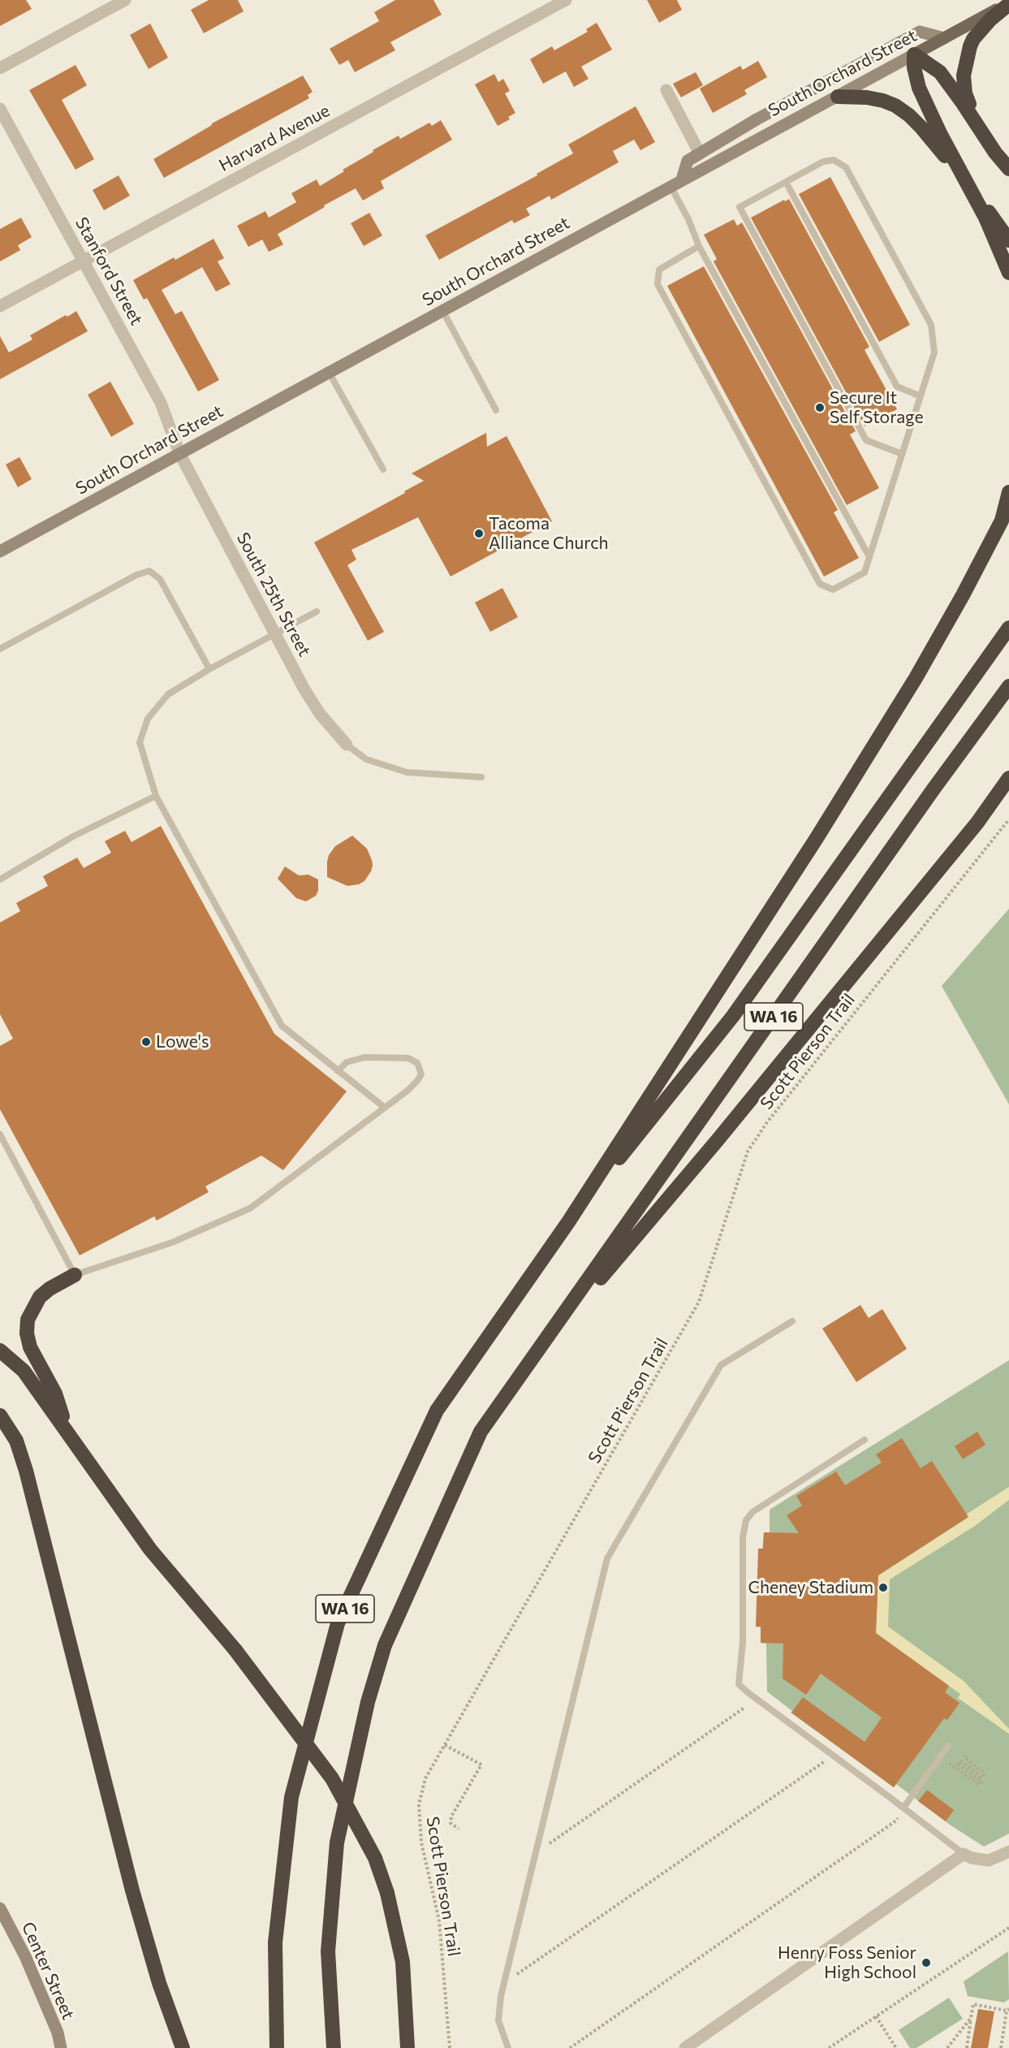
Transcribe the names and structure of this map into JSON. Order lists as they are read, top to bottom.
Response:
{
  "streets": {
    "highway": ["WA 16"],
    "main road": ["South Orchard Street", "Center Street"],
    "street": ["Harvard Avenue", "Stanford Street", "South 25th Street"],
    "path": ["Scott Pierson Trail"]
  },
  "crossings": [
    ["South Orchard Street", "Stanford Street"],
    ["South Orchard Street", "South 25th Street"],
    ["Harvard Avenue", "Stanford Street"],
    ["Stanford Street", "South 25th Street"]
  ],
  "places": [
    "Secure It Self Storage",
    "Tacoma Alliance Church",
    "Lowe's",
    "Cheney Stadium",
    "Henry Foss Senior High School"
  ]
}
